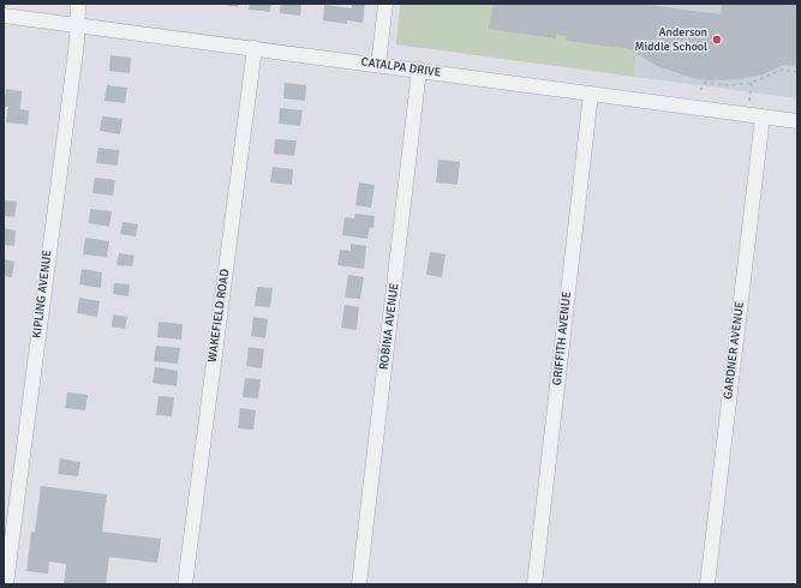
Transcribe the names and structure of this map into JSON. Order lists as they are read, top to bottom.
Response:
{
  "streets": {
    "street": [
      "CATALPA DRIVE",
      "KIPLING AVENUE",
      "WAKEFIELD ROAD",
      "ROBINA AVENUE",
      "GRIFFITH AVENUE",
      "GARDNER AVENUE"
    ]
  },
  "crossings": [
    ["CATALPA DRIVE", "KIPLING AVENUE"],
    ["CATALPA DRIVE", "WAKEFIELD ROAD"],
    ["CATALPA DRIVE", "ROBINA AVENUE"],
    ["CATALPA DRIVE", "GRIFFITH AVENUE"],
    ["CATALPA DRIVE", "GARDNER AVENUE"]
  ],
  "places": ["Anderson Middle School"]
}
